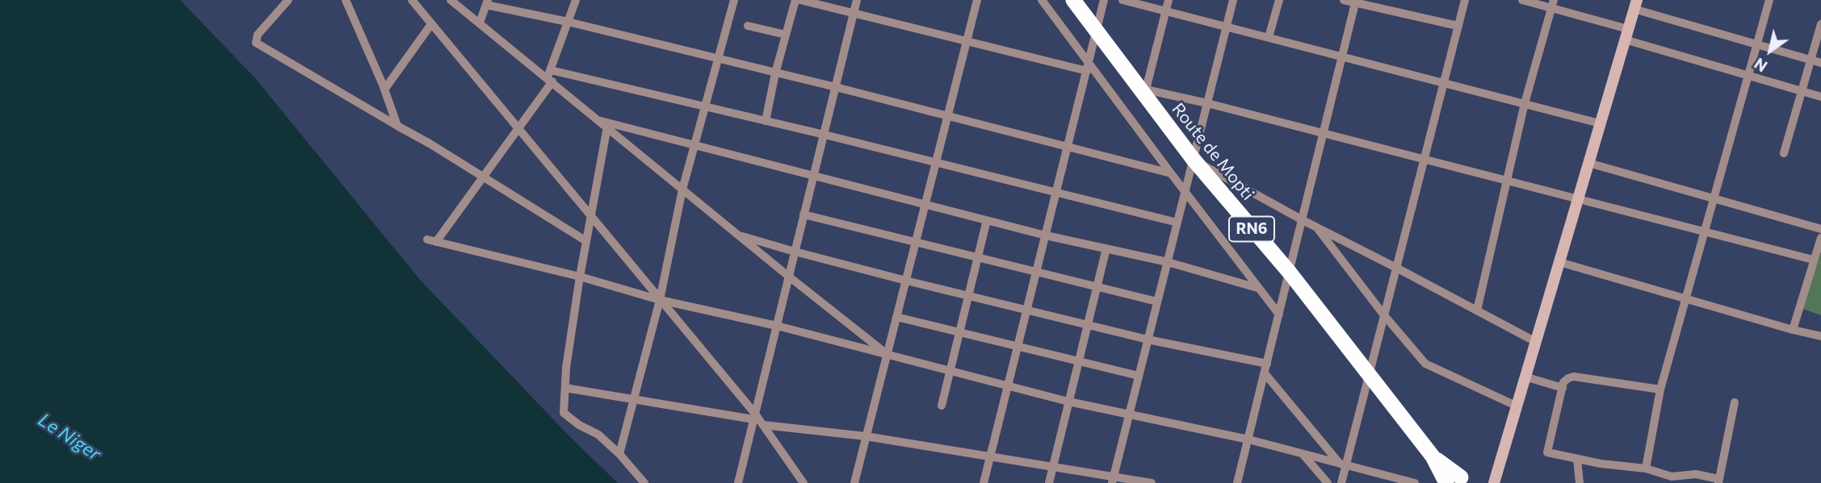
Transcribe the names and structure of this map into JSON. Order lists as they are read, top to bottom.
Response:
{
  "streets": {
    "highway": ["Route de Mopti", "RN6"]
  },
  "water": ["Le Niger"],
  "north": "bottom left"
}
